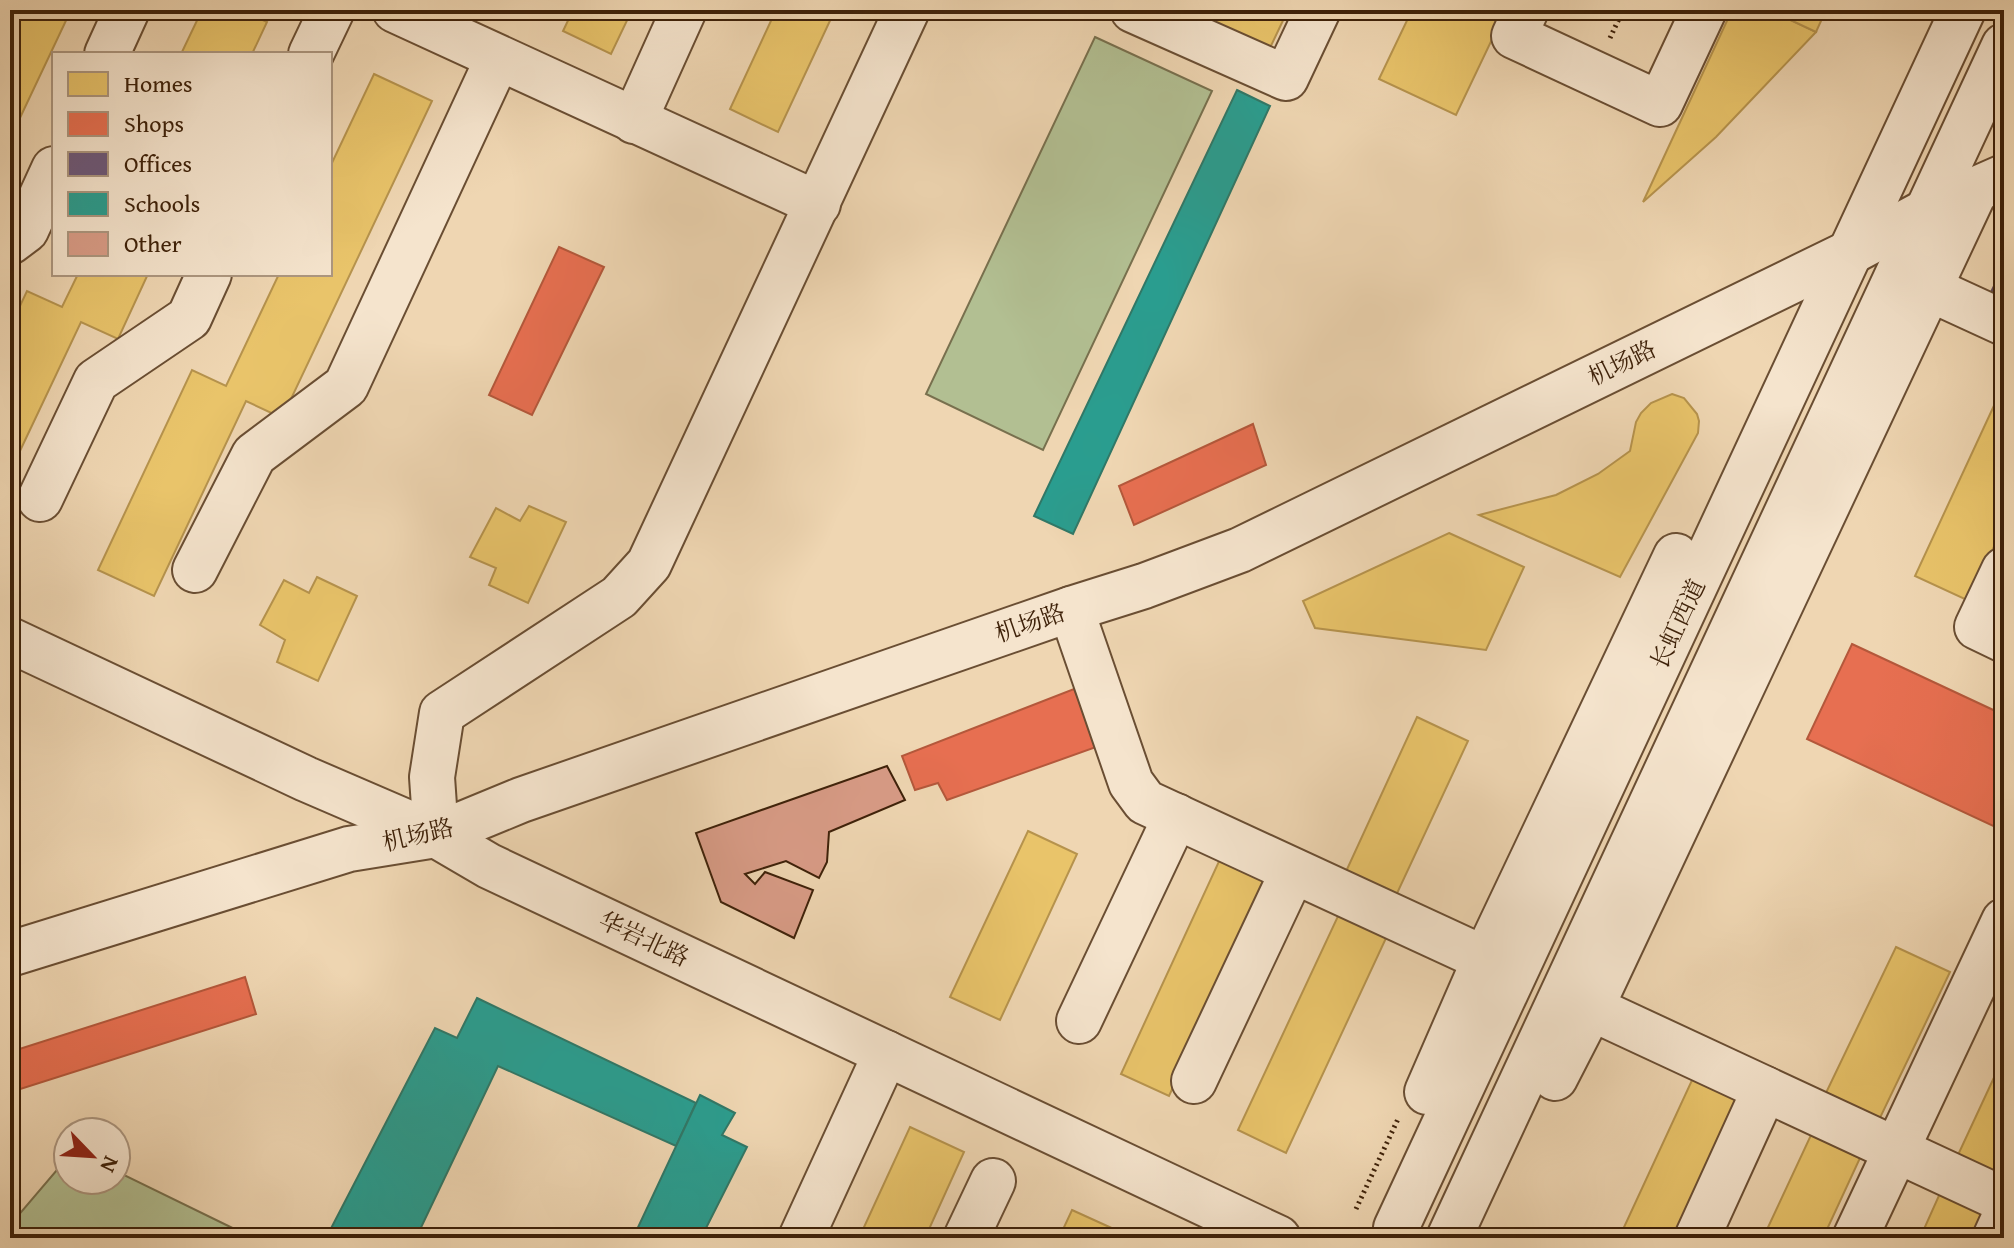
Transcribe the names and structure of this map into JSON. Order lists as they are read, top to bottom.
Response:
{
  "streets": {
    "street": ["机场路", "长虹西道", "华岩北路"]
  },
  "crossings": [
    ["机场路", "长虹西道"],
    ["机场路", "华岩北路"]
  ],
  "legend": [
    "Homes",
    "Shops",
    "Offices",
    "Schools",
    "Other"
  ],
  "north": "bottom right"
}
